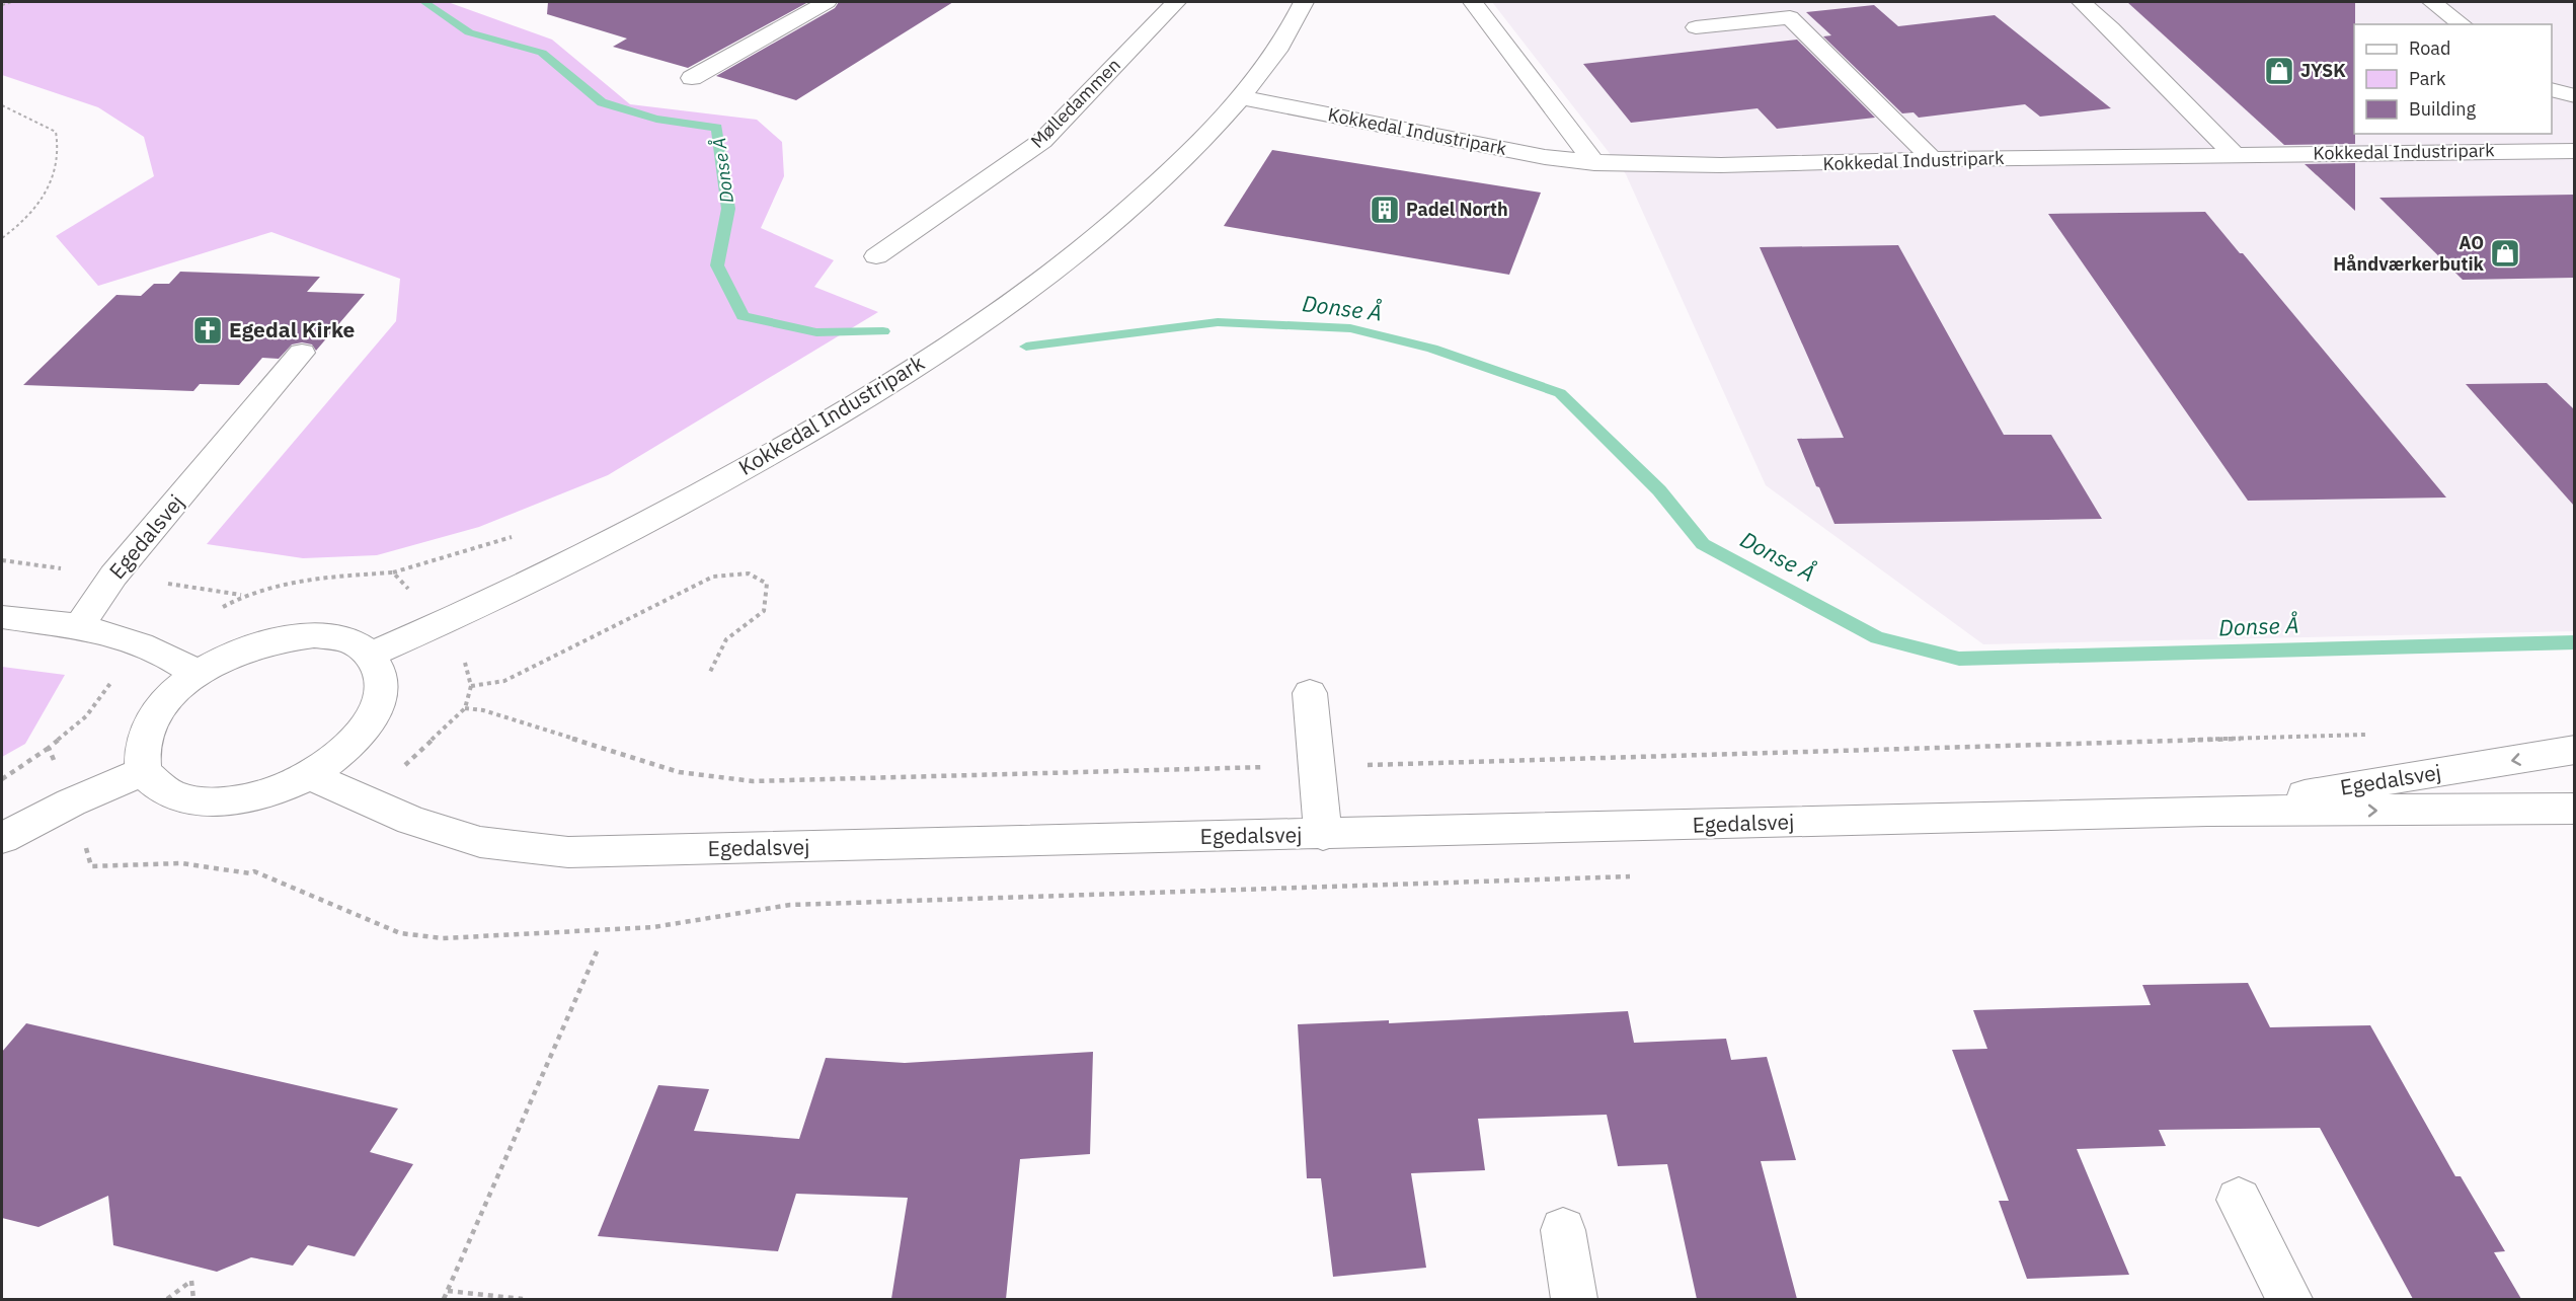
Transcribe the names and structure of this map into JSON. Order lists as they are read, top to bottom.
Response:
{
  "streets": {
    "street": ["Mølledammen", "Kokkedal Industripark", "Egedalsvej"]
  },
  "crossings": [
    ["Kokkedal Industripark", "Egedalsvej"]
  ],
  "water": ["Donse Å"],
  "places": {
    "shop": ["JYSK", "AO Håndværkerbutik"],
    "building": ["Padel North"],
    "church": ["Egedal Kirke"]
  },
  "legend": ["Road", "Park", "Building"]
}
